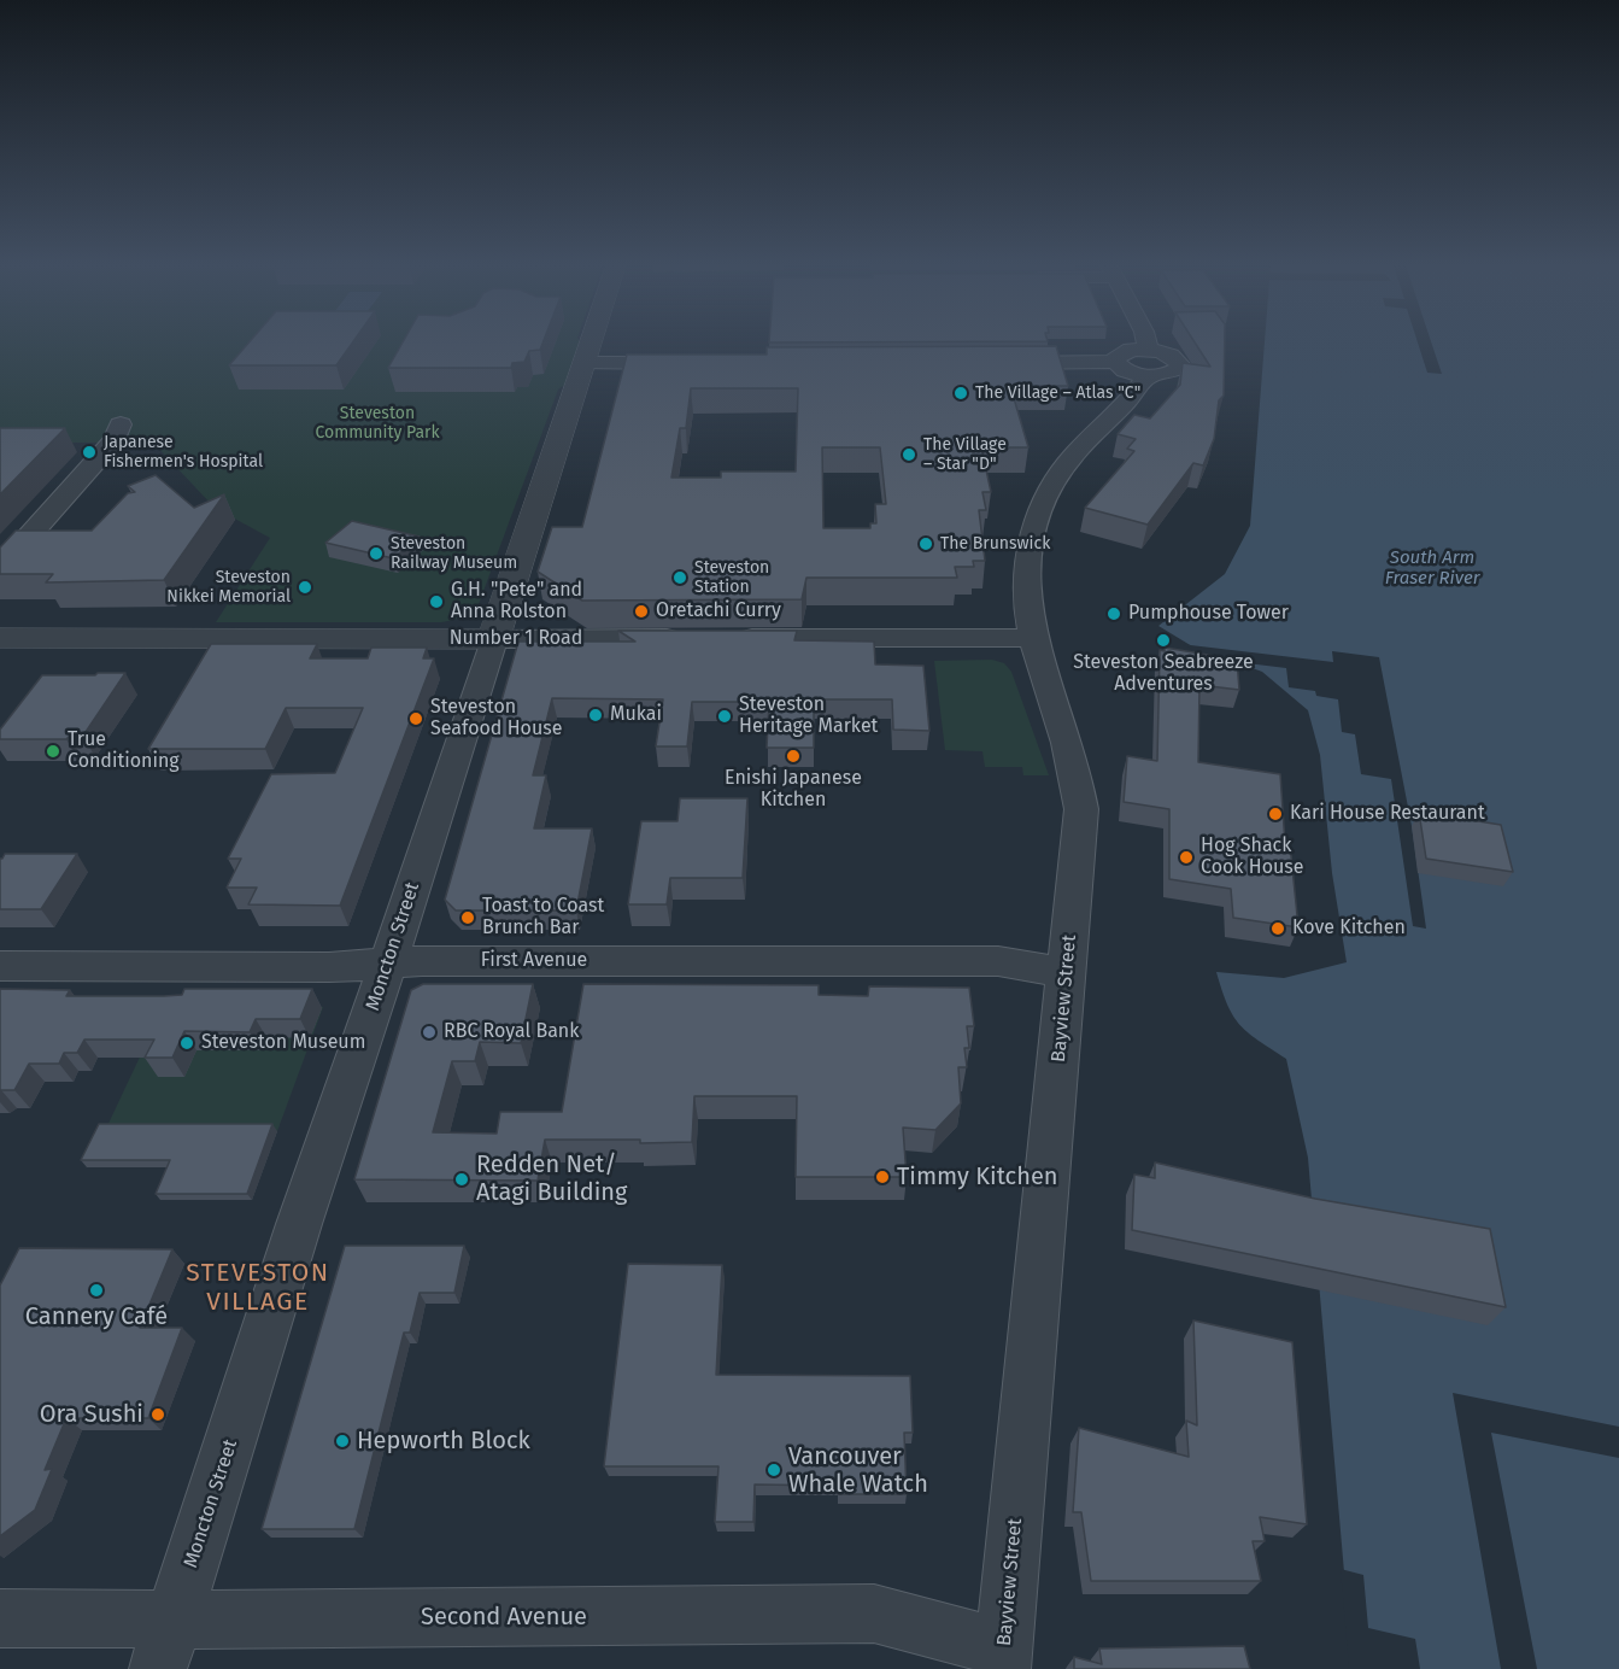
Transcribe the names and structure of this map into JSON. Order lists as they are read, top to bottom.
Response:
{
  "streets": {
    "street": [
      "Number 1 Road",
      "Moncton Street",
      "First Avenue",
      "Bayview Street",
      "Second Avenue"
    ]
  },
  "crossings": [
    ["Number 1 Road", "Moncton Street"],
    ["Moncton Street", "First Avenue"],
    ["Moncton Street", "Second Avenue"],
    ["First Avenue", "Bayview Street"],
    ["Bayview Street", "Second Avenue"]
  ],
  "districts": ["STEVESTON VILLAGE"],
  "water": ["South Arm Fraser River"],
  "parks": ["Steveston Community Park"],
  "places": [
    "The Village – Atlas \"C\"",
    "Japanese Fishermen's Hospital",
    "The Village – Star \"D\"",
    "The Brunswick",
    "Steveston Railway Museum",
    "Steveston Station",
    "Steveston Nikkei Memorial",
    "G.H. \"Pete\" and Anna Rolston",
    "Oretachi Curry",
    "Pumphouse Tower",
    "Steveston Seabreeze Adventures",
    "Mukai",
    "Steveston Heritage Market",
    "Steveston Seafood House",
    "True Conditioning",
    "Enishi Japanese Kitchen",
    "Kari House Restaurant",
    "Hog Shack Cook House",
    "Toast to Coast Brunch Bar",
    "Kove Kitchen",
    "RBC Royal Bank",
    "Steveston Museum",
    "Timmy Kitchen",
    "Redden Net/ Atagi Building",
    "Cannery Café",
    "Ora Sushi",
    "Hepworth Block",
    "Vancouver Whale Watch"
  ]
}
